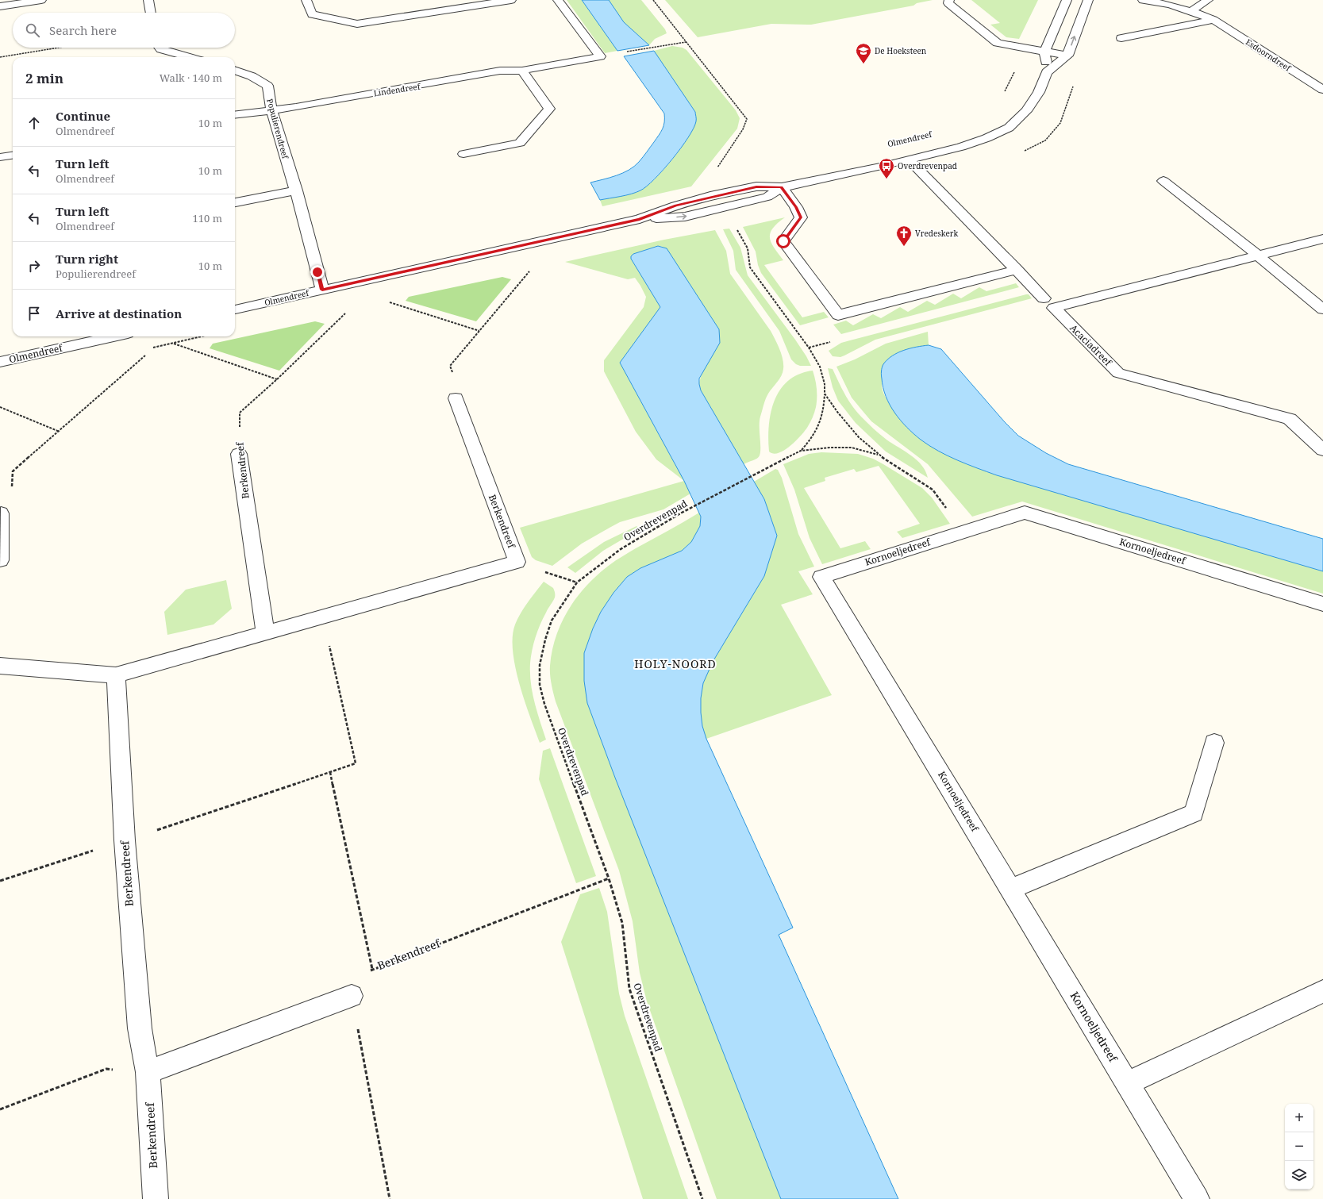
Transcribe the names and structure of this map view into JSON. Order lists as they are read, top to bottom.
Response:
{
  "streets": {
    "street": [
      "Esdoorndreef",
      "Lindendreef",
      "Populierendreef",
      "Olmendreef",
      "Acaciadreef",
      "Berkendreef",
      "Kornoeljedreef"
    ],
    "path": ["Overdrevenpad"]
  },
  "crossings": [
    ["Lindendreef", "Populierendreef"],
    ["Populierendreef", "Olmendreef"],
    ["Berkendreef", "Overdrevenpad"]
  ],
  "districts": ["HOLY-NOORD"],
  "places": {
    "school or university": ["De Hoeksteen"],
    "bus stop": ["Overdrevenpad"],
    "church": ["Vredeskerk"]
  },
  "page": {
    "search": "Search here",
    "heading": ["2 min", "Walk · 140 m"],
    "list": [
      ["Continue", "Olmendreef", "10 m"],
      ["Turn left", "Olmendreef", "10 m"],
      ["Turn left", "Olmendreef", "110 m"],
      ["Turn right", "Populierendreef", "10 m"],
      "Arrive at destination"
    ],
    "map_buttons": ["+", "−"]
  }
}
